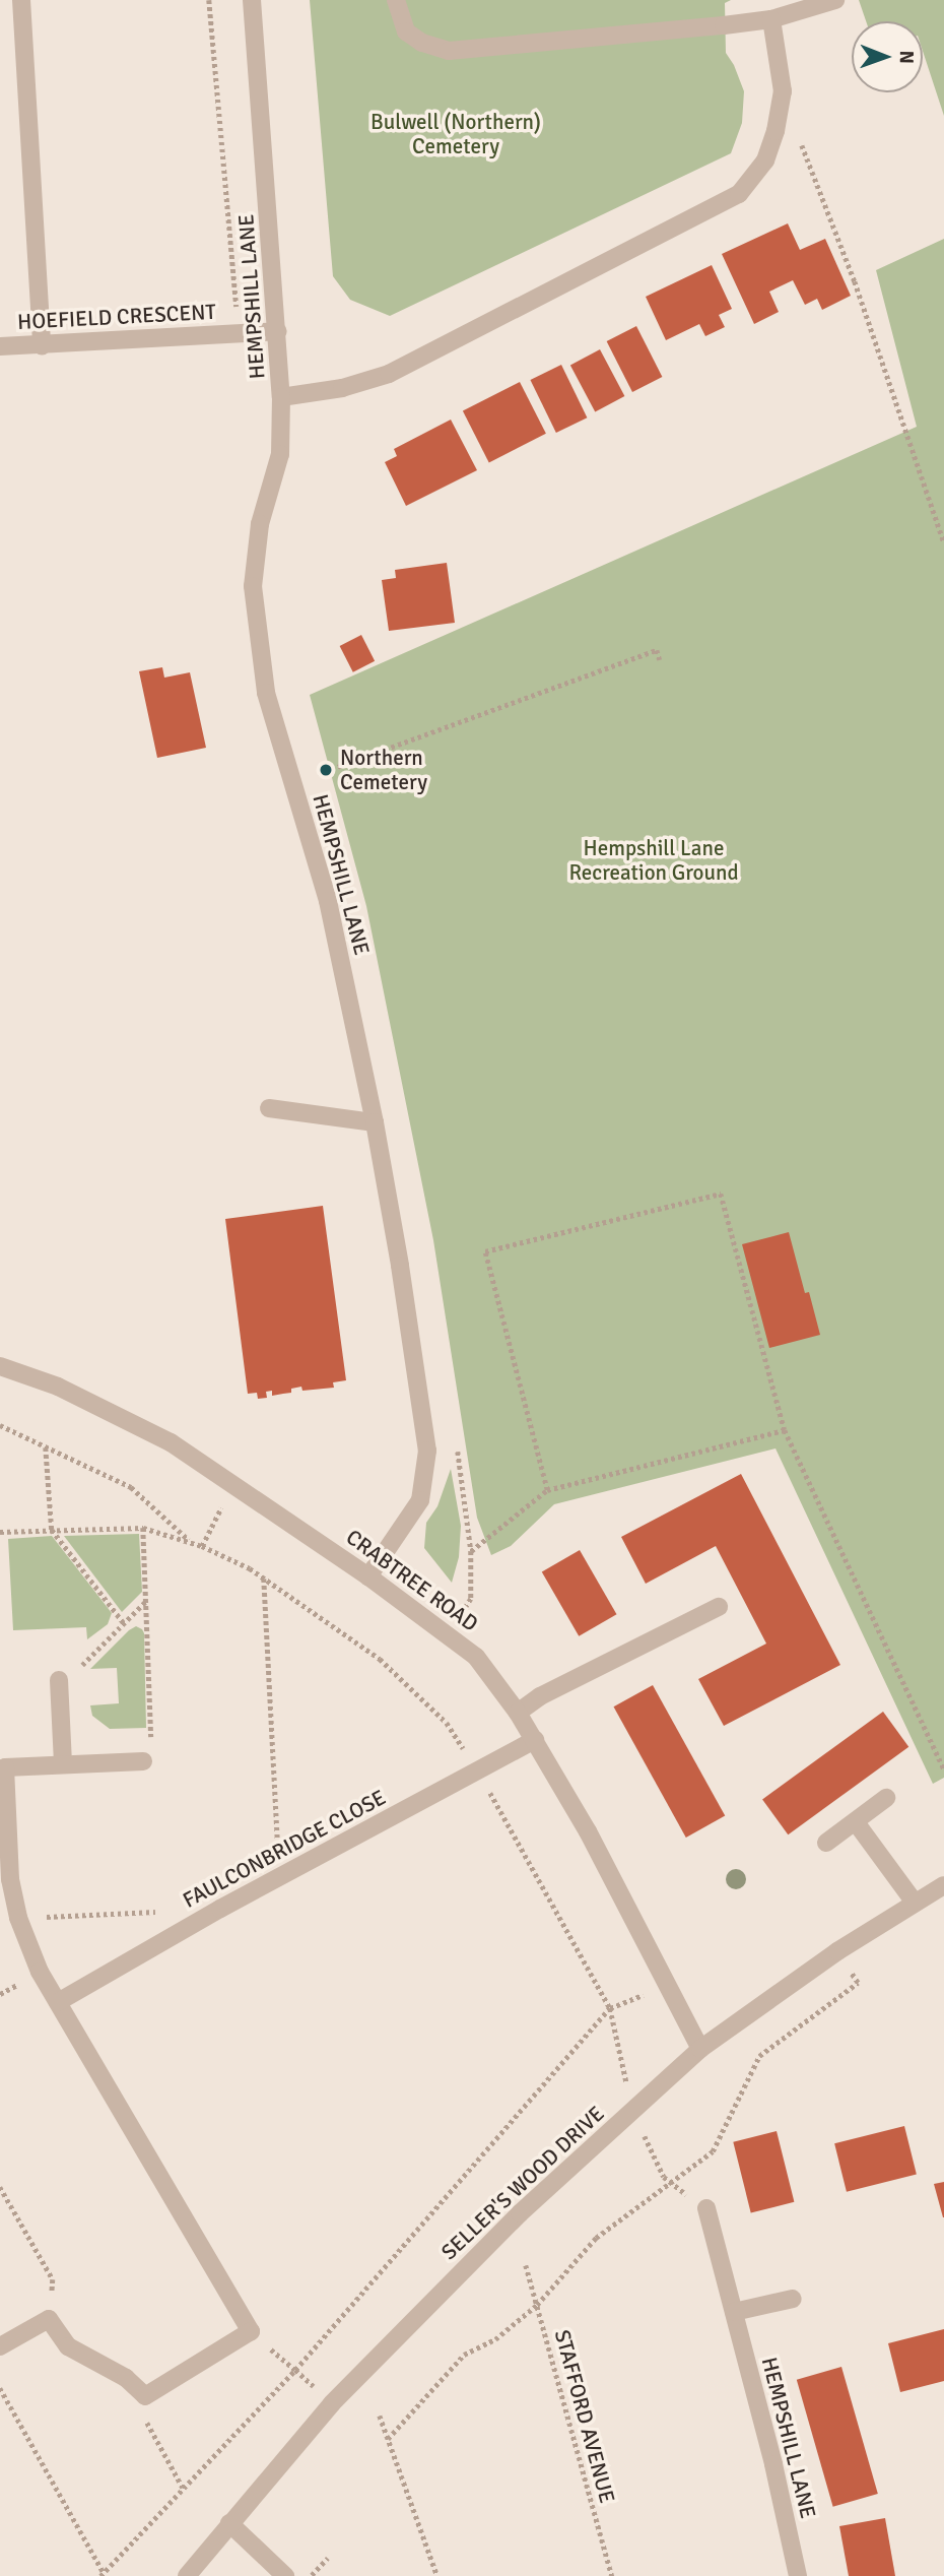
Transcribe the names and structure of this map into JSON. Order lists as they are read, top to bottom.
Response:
{
  "streets": {
    "street": [
      "HEMPSHILL LANE",
      "HOEFIELD CRESCENT",
      "CRABTREE ROAD",
      "FAULCONBRIDGE CLOSE",
      "SELLER'S WOOD DRIVE"
    ],
    "path": ["STAFFORD AVENUE"]
  },
  "crossings": [
    ["HEMPSHILL LANE", "HOEFIELD CRESCENT"],
    ["HEMPSHILL LANE", "CRABTREE ROAD"],
    ["CRABTREE ROAD", "FAULCONBRIDGE CLOSE"],
    ["CRABTREE ROAD", "SELLER'S WOOD DRIVE"]
  ],
  "parks": ["Bulwell (Northern) Cemetery", "Hempshill Lane Recreation Ground"],
  "places": ["Northern Cemetery"],
  "north": "right"
}
